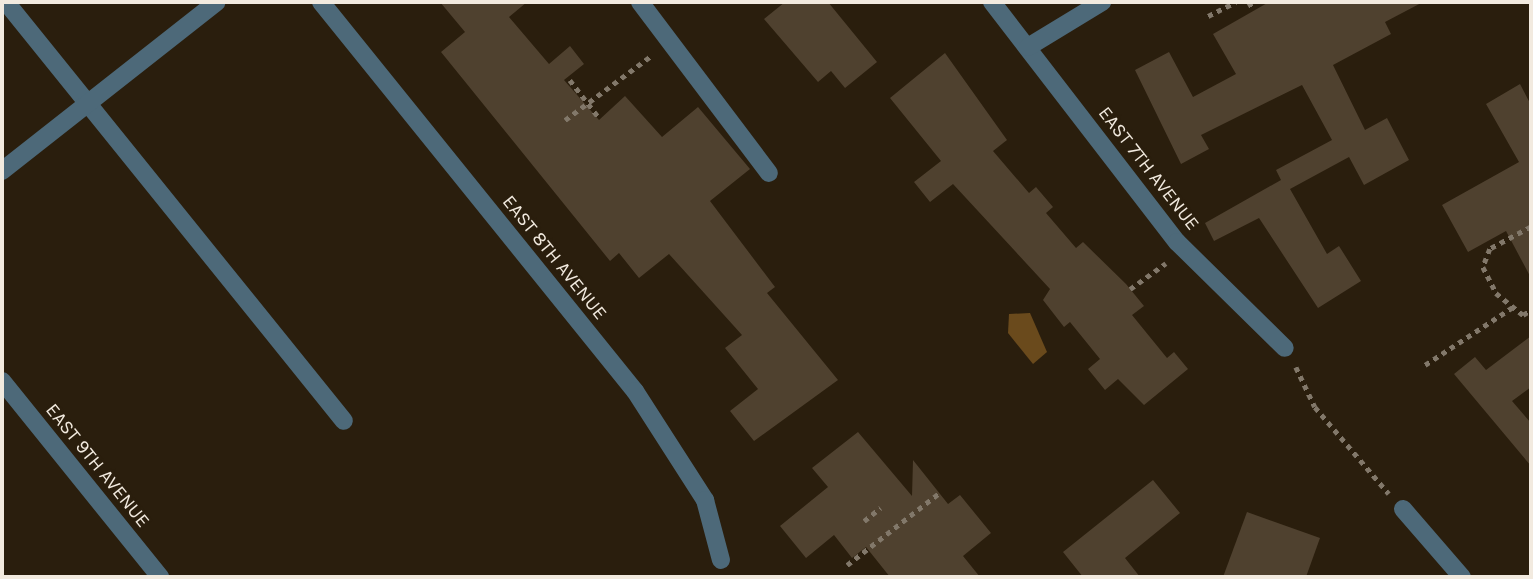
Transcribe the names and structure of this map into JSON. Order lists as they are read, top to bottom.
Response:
{
  "streets": {
    "street": ["EAST 7TH AVENUE", "EAST 8TH AVENUE", "EAST 9TH AVENUE"]
  }
}
